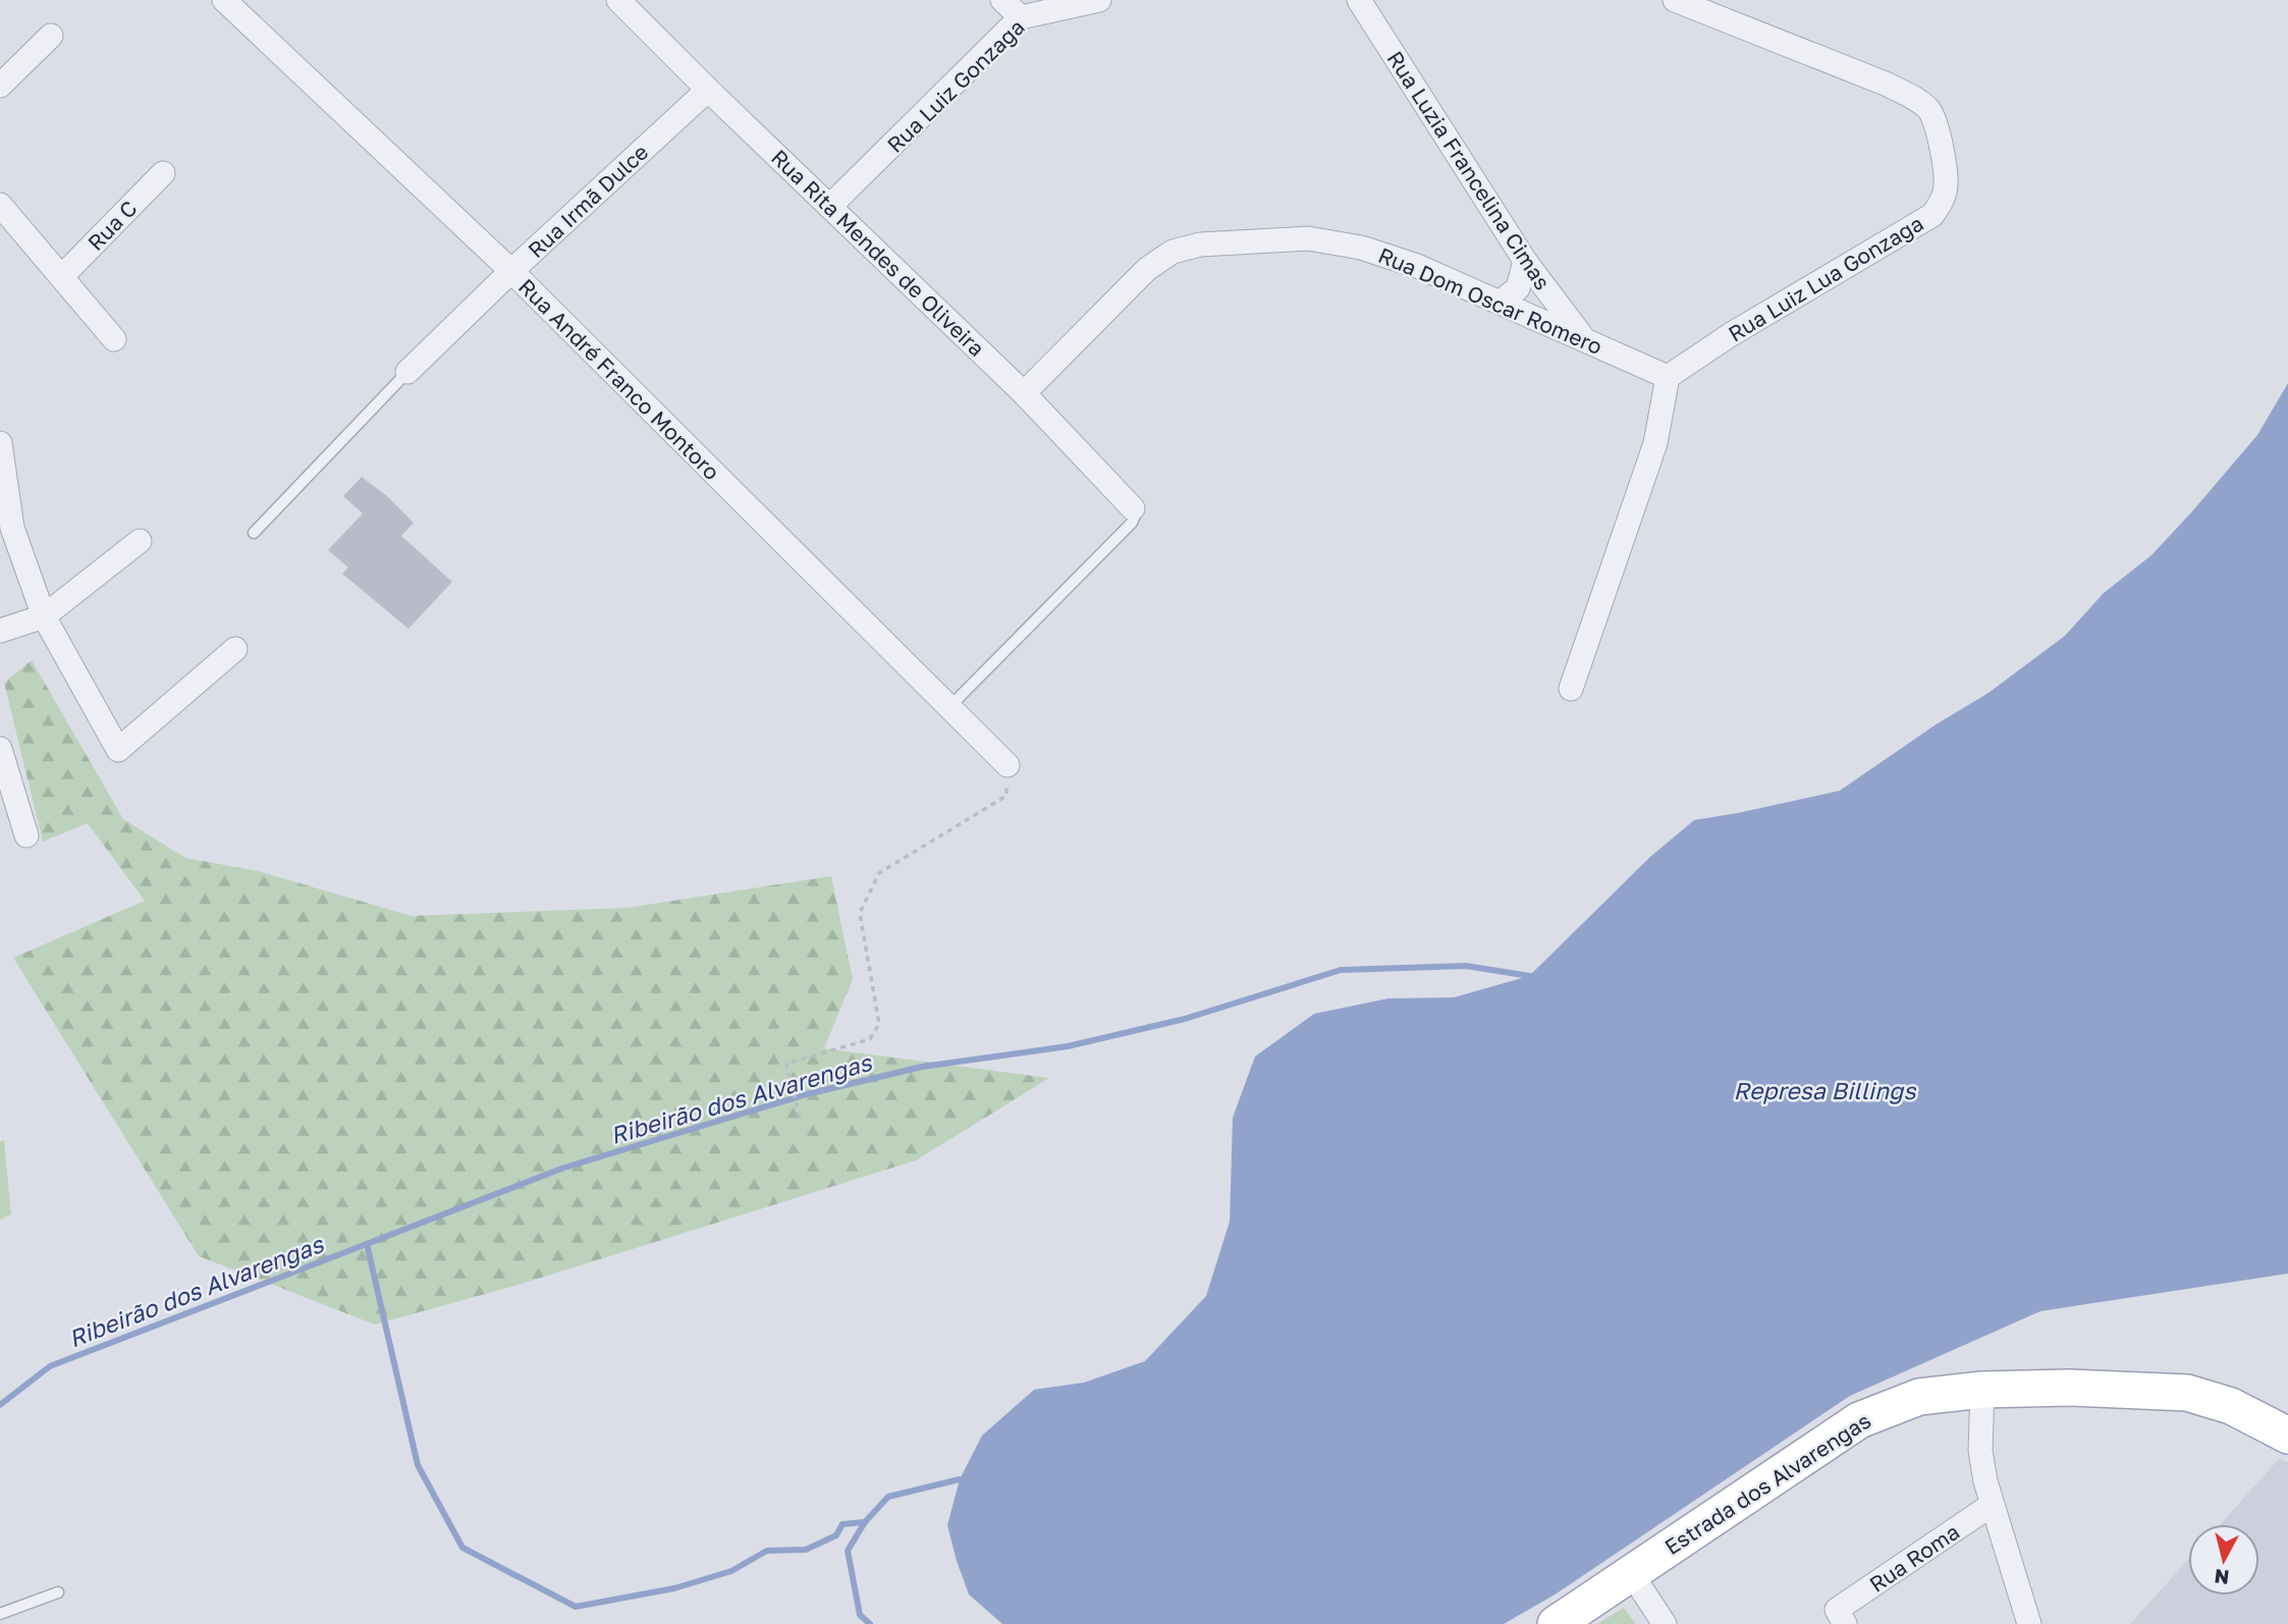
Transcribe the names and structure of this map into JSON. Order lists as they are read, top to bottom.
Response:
{
  "streets": {
    "main road": ["Estrada dos Alvarengas"],
    "street": [
      "Rua Luiz Gonzaga",
      "Rua Luzia Francelina Cimas",
      "Rua Irmã Dulce",
      "Rua C",
      "Rua Rita Mendes de Oliveira",
      "Rua Luiz Lua Gonzaga",
      "Rua Dom Oscar Romero",
      "Rua André Franco Montoro",
      "Rua Roma"
    ]
  },
  "crossings": [
    ["Rua Luiz Gonzaga", "Rua Rita Mendes de Oliveira"],
    ["Rua Luzia Francelina Cimas", "Rua Dom Oscar Romero"],
    ["Rua Irmã Dulce", "Rua Rita Mendes de Oliveira"],
    ["Rua Irmã Dulce", "Rua André Franco Montoro"],
    ["Rua Rita Mendes de Oliveira", "Rua Dom Oscar Romero"],
    ["Rua Luiz Lua Gonzaga", "Rua Dom Oscar Romero"]
  ],
  "water": ["Represa Billings", "Ribeirão dos Alvarengas"],
  "north": "bottom"
}
